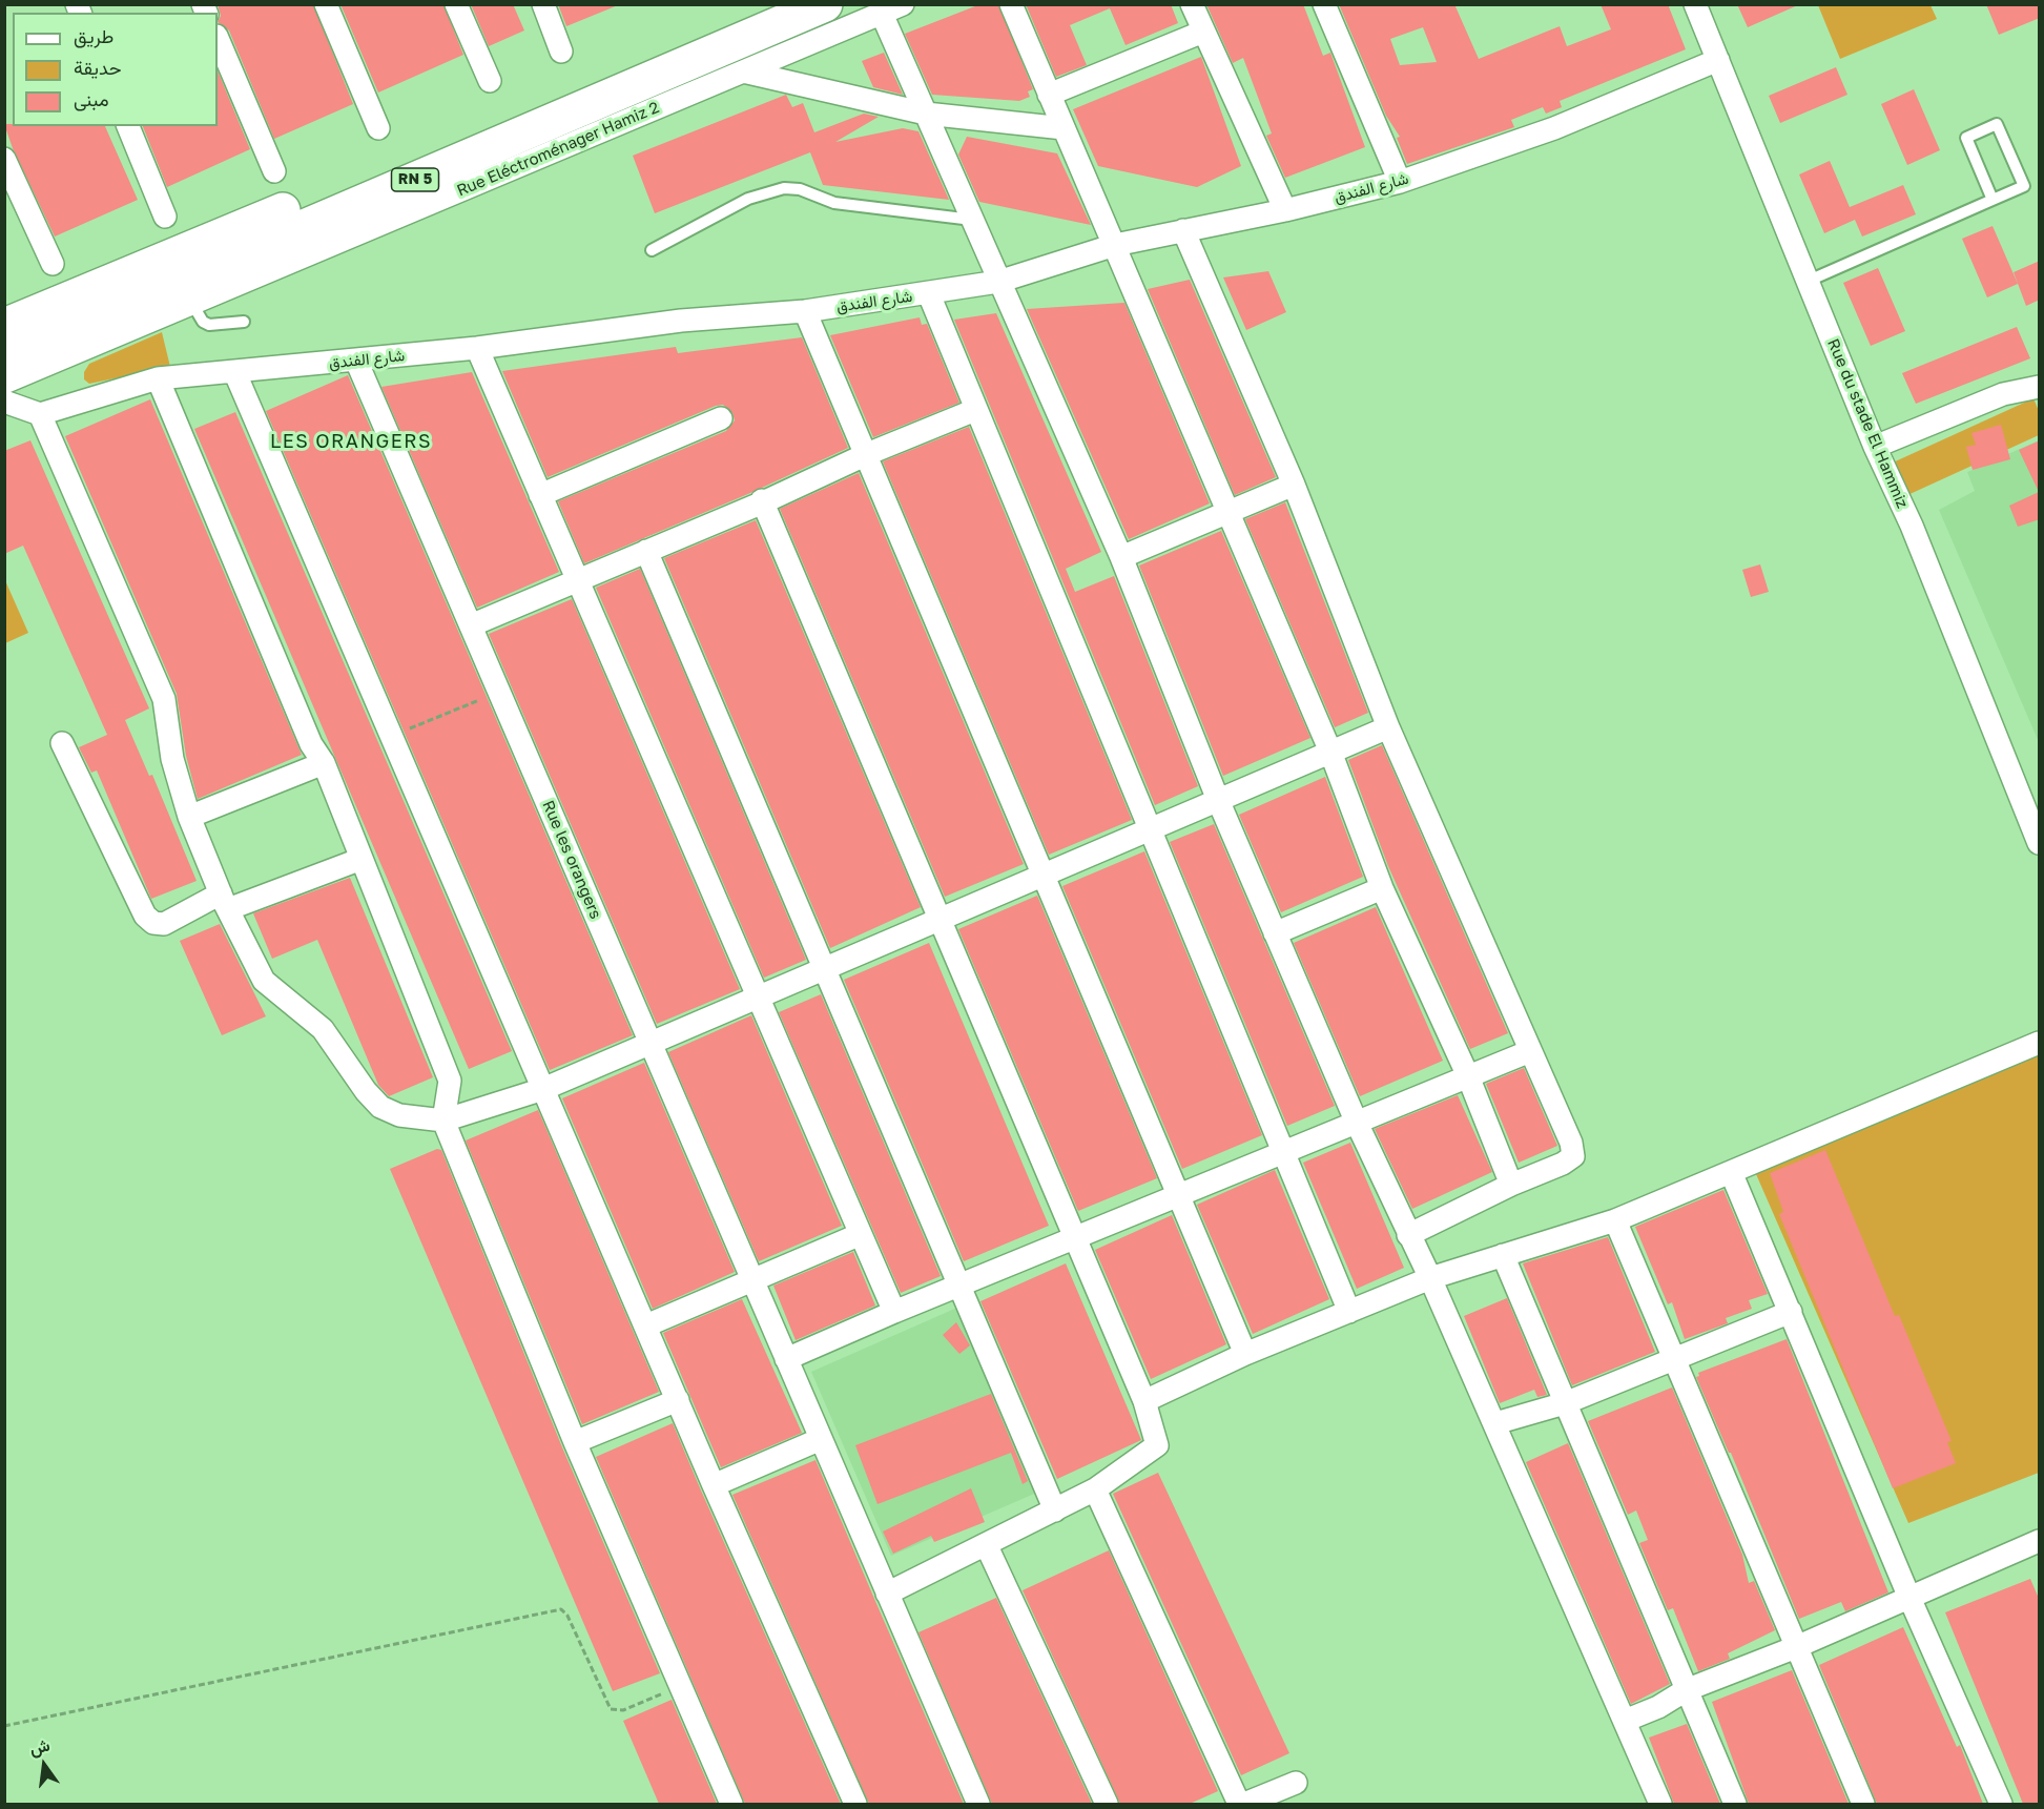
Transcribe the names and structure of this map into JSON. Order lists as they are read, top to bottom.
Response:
{
  "streets": {
    "highway": ["RN 5"],
    "street": [
      "Rue Eléctroménager Hamiz 2",
      "شارع الفندق",
      "Rue du stade El Hammiz",
      "Rue les orangers"
    ]
  },
  "crossings": [
    ["شارع الفندق", "Rue du stade El Hammiz"],
    ["شارع الفندق", "Rue les orangers"]
  ],
  "districts": ["LES ORANGERS"],
  "legend": ["طريق", "حديقة", "مبنى"],
  "north": "top"
}
